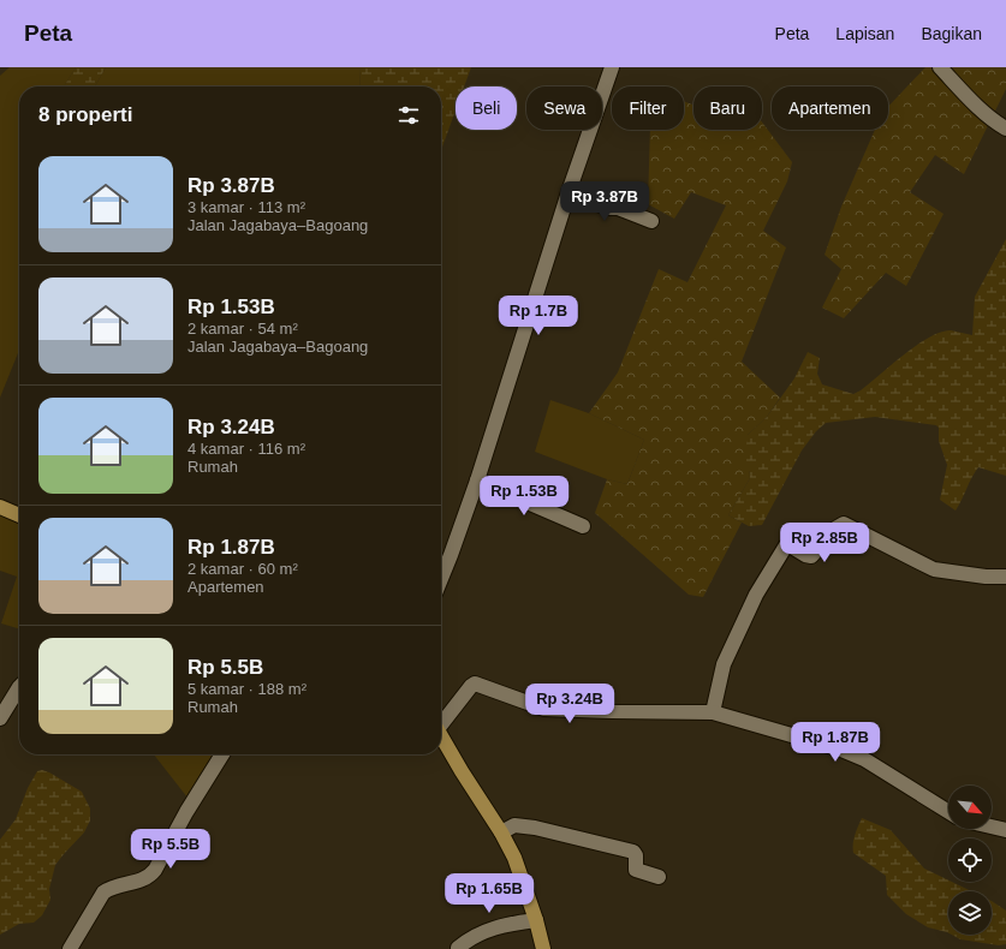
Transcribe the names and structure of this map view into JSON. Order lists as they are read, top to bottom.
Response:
{
  "north": "bottom right",
  "page": {
    "header": "Peta",
    "nav": ["Peta", "Lapisan", "Bagikan"],
    "chip": [
      "Beli",
      "Sewa",
      "Filter",
      "Baru",
      "Apartemen"
    ],
    "heading": "8 properti",
    "list": [
      {
        "name": "Rp 3.87B",
        "note": "3 kamar · 113 m² · Jalan Jagabaya–Bagoang"
      },
      {
        "name": "Rp 1.53B",
        "note": "2 kamar · 54 m² · Jalan Jagabaya–Bagoang"
      },
      {
        "name": "Rp 3.24B",
        "note": "4 kamar · 116 m² · Rumah"
      },
      {
        "name": "Rp 1.87B",
        "note": "2 kamar · 60 m² · Apartemen"
      },
      {
        "name": "Rp 5.5B",
        "note": "5 kamar · 188 m² · Rumah"
      }
    ],
    "price": [
      "Rp 3.87B",
      "Rp 1.7B",
      "Rp 1.53B",
      "Rp 2.85B",
      "Rp 3.24B",
      "Rp 1.87B",
      "Rp 5.5B",
      "Rp 1.65B"
    ]
  }
}
